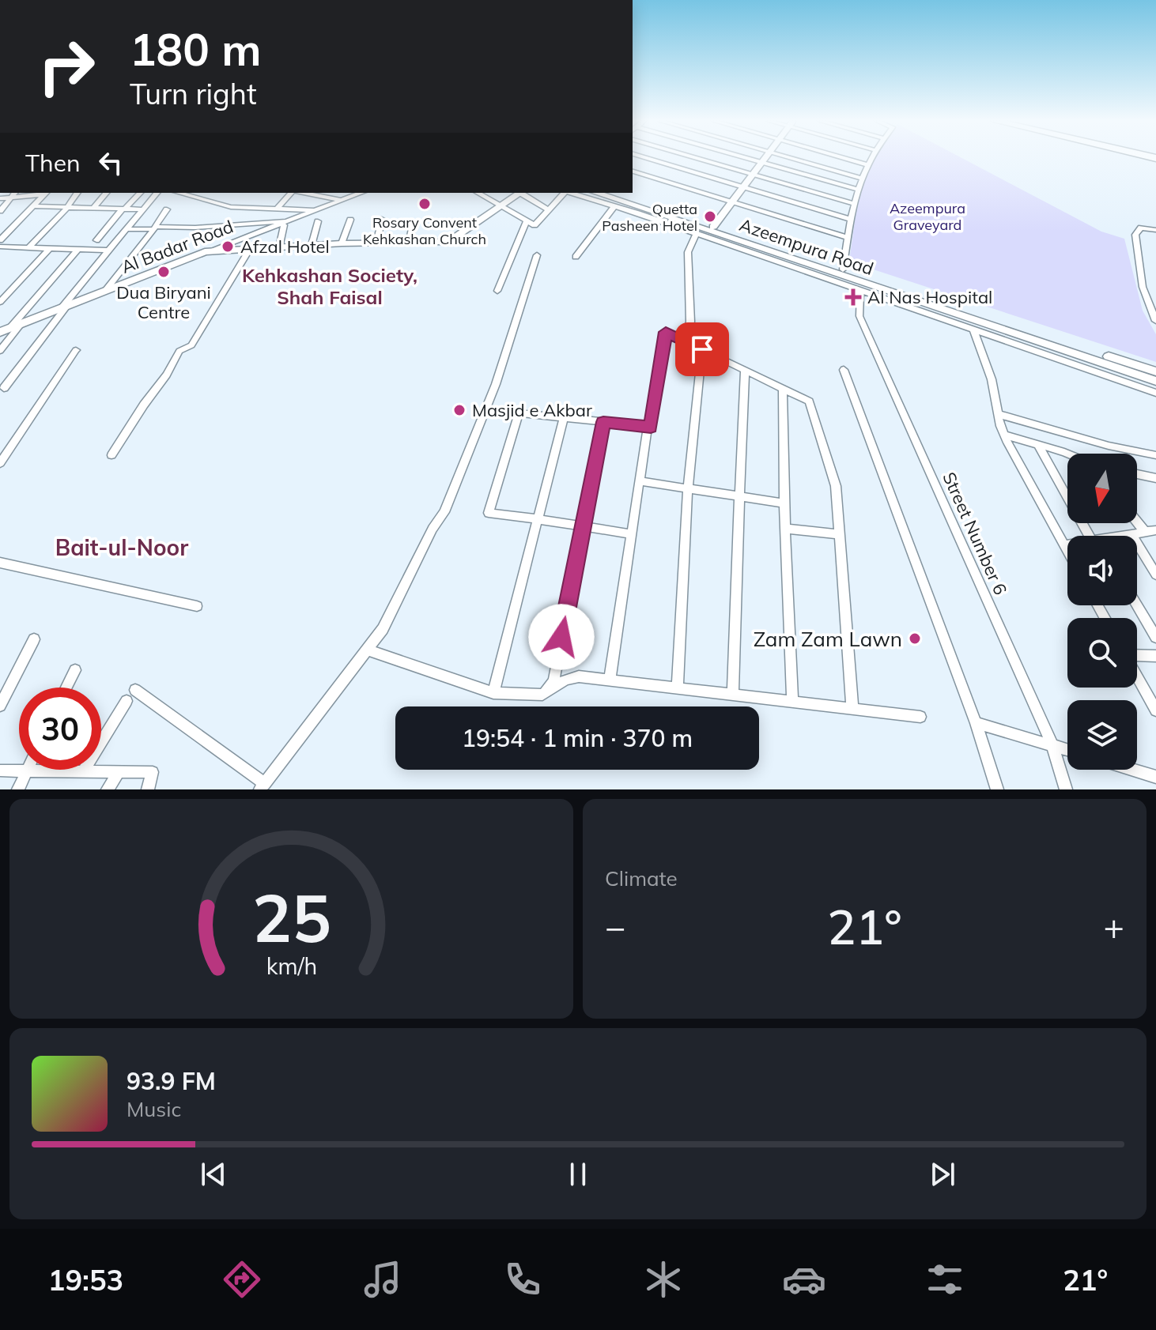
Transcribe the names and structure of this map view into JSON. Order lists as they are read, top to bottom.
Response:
{
  "streets": {
    "main road": ["Al Badar Road", "Azeempura Road"],
    "street": ["Street Number 6"]
  },
  "districts": ["Kehkashan Society, Shah Faisal", "Bait-ul-Noor"],
  "parks": ["Azeempura Graveyard"],
  "places": {
    "other": [
      "Rosary Convent Kehkashan Church",
      "Quetta Pasheen Hotel",
      "Afzal Hotel",
      "Dua Biryani Centre",
      "Masjid e Akbar",
      "Zam Zam Lawn"
    ],
    "health": ["Al Nas Hospital"]
  },
  "north": "bottom",
  "page": {
    "turn": ["180 m", "Turn right"],
    "then": "Then",
    "limit": "30",
    "trip": "19:54 · 1 min · 370 m",
    "tile": "Climate",
    "heat": ["−", "21°", "+"],
    "song": ["93.9 FM", "Music"],
    "tabs": ["19:53", "21°"],
    "gauge": ["25", "km/h"]
  }
}
